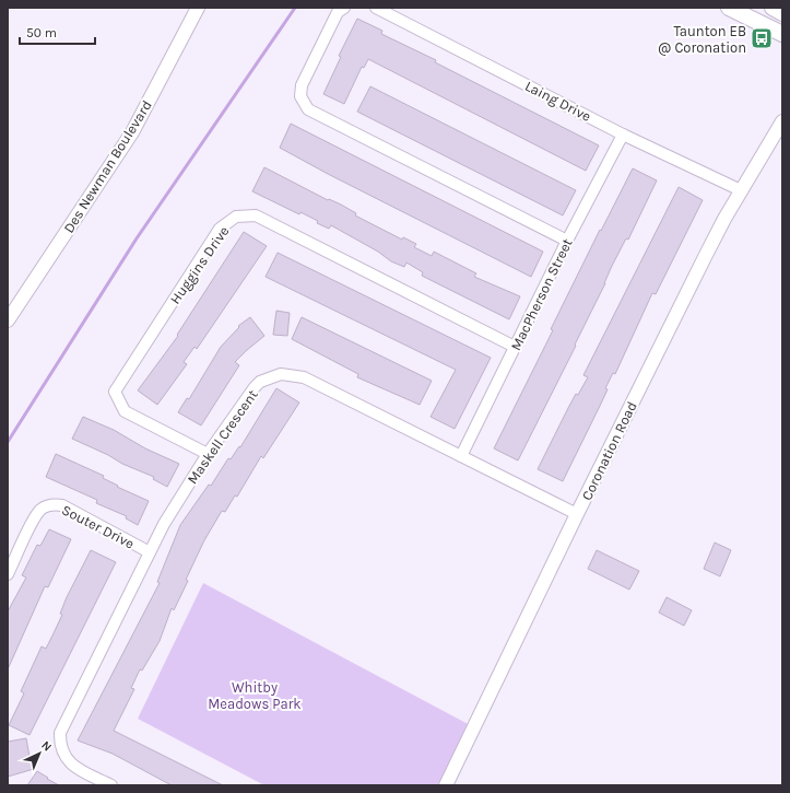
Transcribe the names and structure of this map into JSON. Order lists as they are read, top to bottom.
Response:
{
  "streets": {
    "street": [
      "Laing Drive",
      "Des Newman Boulevard",
      "Huggins Drive",
      "MacPherson Street",
      "Maskell Crescent",
      "Coronation Road",
      "Souter Drive"
    ]
  },
  "crossings": [
    ["Laing Drive", "MacPherson Street"],
    ["Laing Drive", "Coronation Road"],
    ["Huggins Drive", "MacPherson Street"],
    ["Huggins Drive", "Maskell Crescent"],
    ["MacPherson Street", "Maskell Crescent"],
    ["Maskell Crescent", "Coronation Road"],
    ["Maskell Crescent", "Souter Drive"]
  ],
  "parks": ["Whitby Meadows Park"],
  "places": {
    "bus stop": ["Taunton EB @ Coronation"]
  },
  "scale_bar": "50 m",
  "north": "top right"
}
